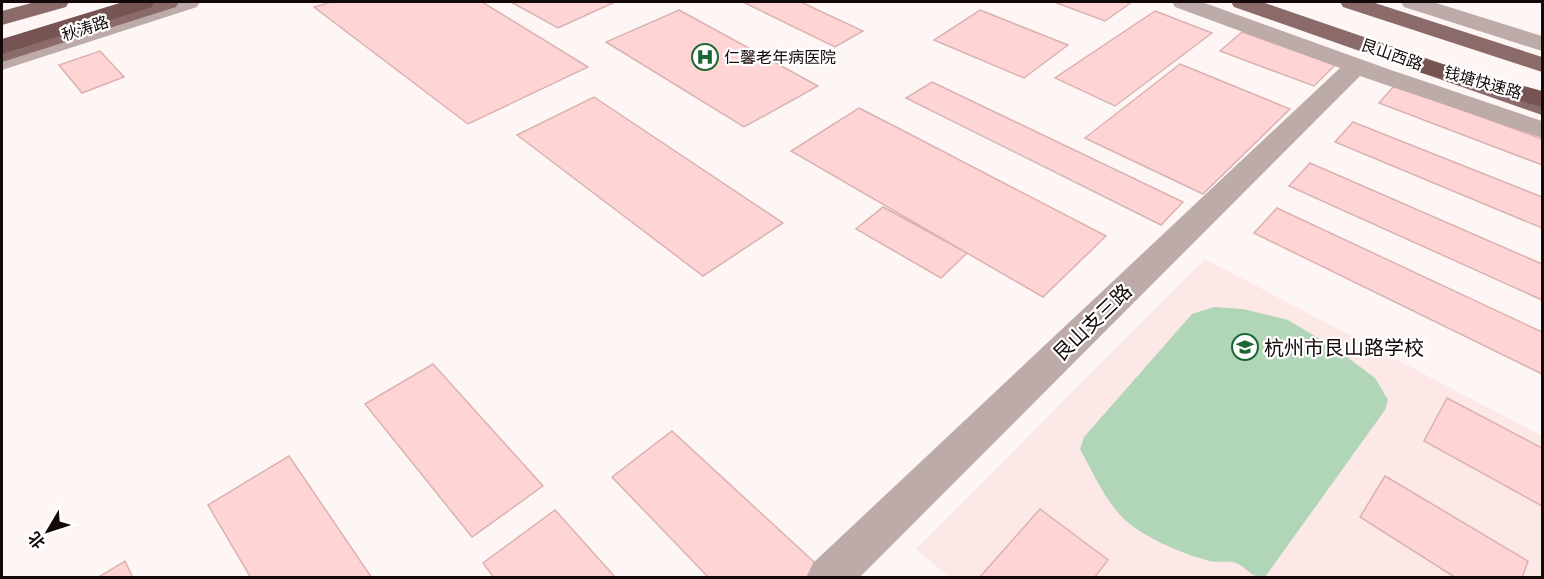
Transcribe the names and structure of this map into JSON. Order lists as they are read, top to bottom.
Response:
{
  "streets": {
    "highway": ["钱塘快速路"],
    "main road": ["秋涛路", "艮山西路"],
    "street": ["艮山支三路"]
  },
  "crossings": [
    ["艮山西路", "钱塘快速路"]
  ],
  "places": {
    "hospital": ["仁馨老年病医院"],
    "school or university": ["杭州市艮山路学校"]
  },
  "north": "bottom left"
}
